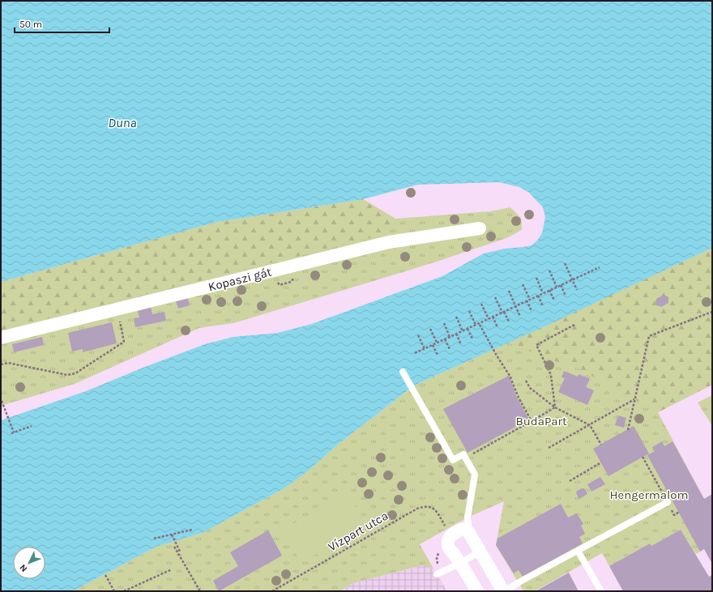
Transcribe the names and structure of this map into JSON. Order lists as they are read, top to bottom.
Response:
{
  "streets": {
    "street": ["Kopaszi gát"],
    "path": ["Vízpart utca"]
  },
  "water": ["Duna"],
  "parks": ["BudaPart", "Hengermalom"],
  "scale_bar": "50 m",
  "north": "bottom left"
}
